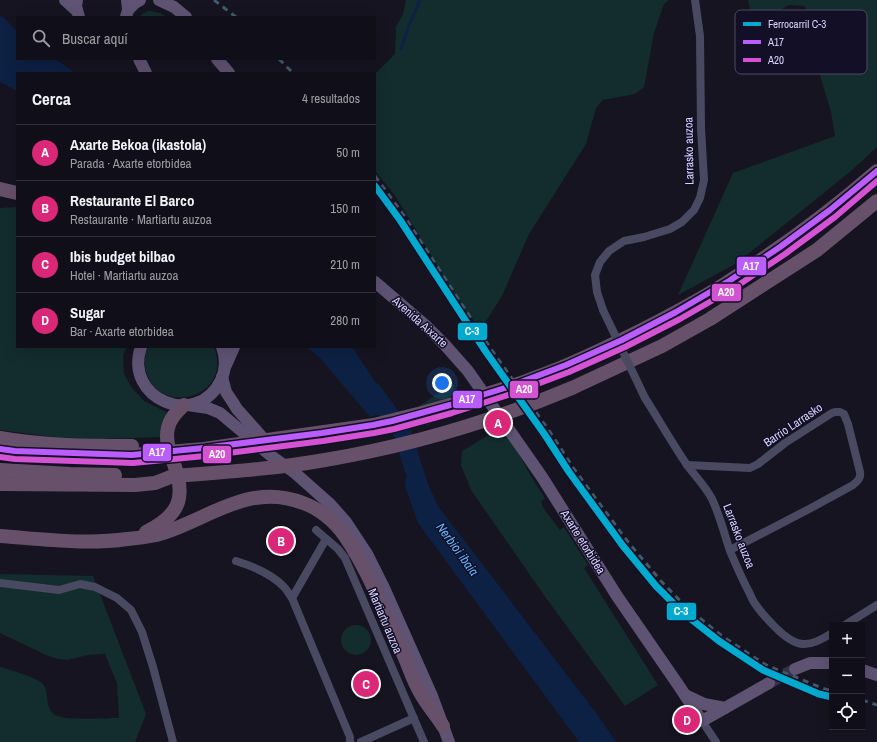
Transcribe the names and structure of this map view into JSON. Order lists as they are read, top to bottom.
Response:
{
  "streets": {
    "main road": ["Avenida Aixarte", "Axarte etorbidea"],
    "street": ["Larrasko auzoa", "Barrio Larrasko", "Martiartu auzoa"]
  },
  "crossings": [
    ["Larrasko auzoa", "Barrio Larrasko"],
    ["Avenida Aixarte", "Axarte etorbidea"]
  ],
  "water": ["Nerbioi ibaia"],
  "lines": ["transit line A17", "transit line A20", "rail line C-3"],
  "legend": ["Ferrocarril C-3", "A17", "A20"],
  "page": {
    "search": "Buscar aquí",
    "heading": ["Cerca", "4 resultados"],
    "list": [
      {
        "mark": "A",
        "name": "Axarte Bekoa (ikastola)",
        "note": "Parada · Axarte etorbidea",
        "value": "50 m"
      },
      {
        "mark": "B",
        "name": "Restaurante El Barco",
        "note": "Restaurante · Martiartu auzoa",
        "value": "150 m"
      },
      {
        "mark": "C",
        "name": "Ibis budget bilbao",
        "note": "Hotel · Martiartu auzoa",
        "value": "210 m"
      },
      {
        "mark": "D",
        "name": "Sugar",
        "note": "Bar · Axarte etorbidea",
        "value": "280 m"
      }
    ],
    "pins": [
      "A",
      "B",
      "C",
      "D"
    ],
    "map_buttons": ["+", "−"]
  }
}
